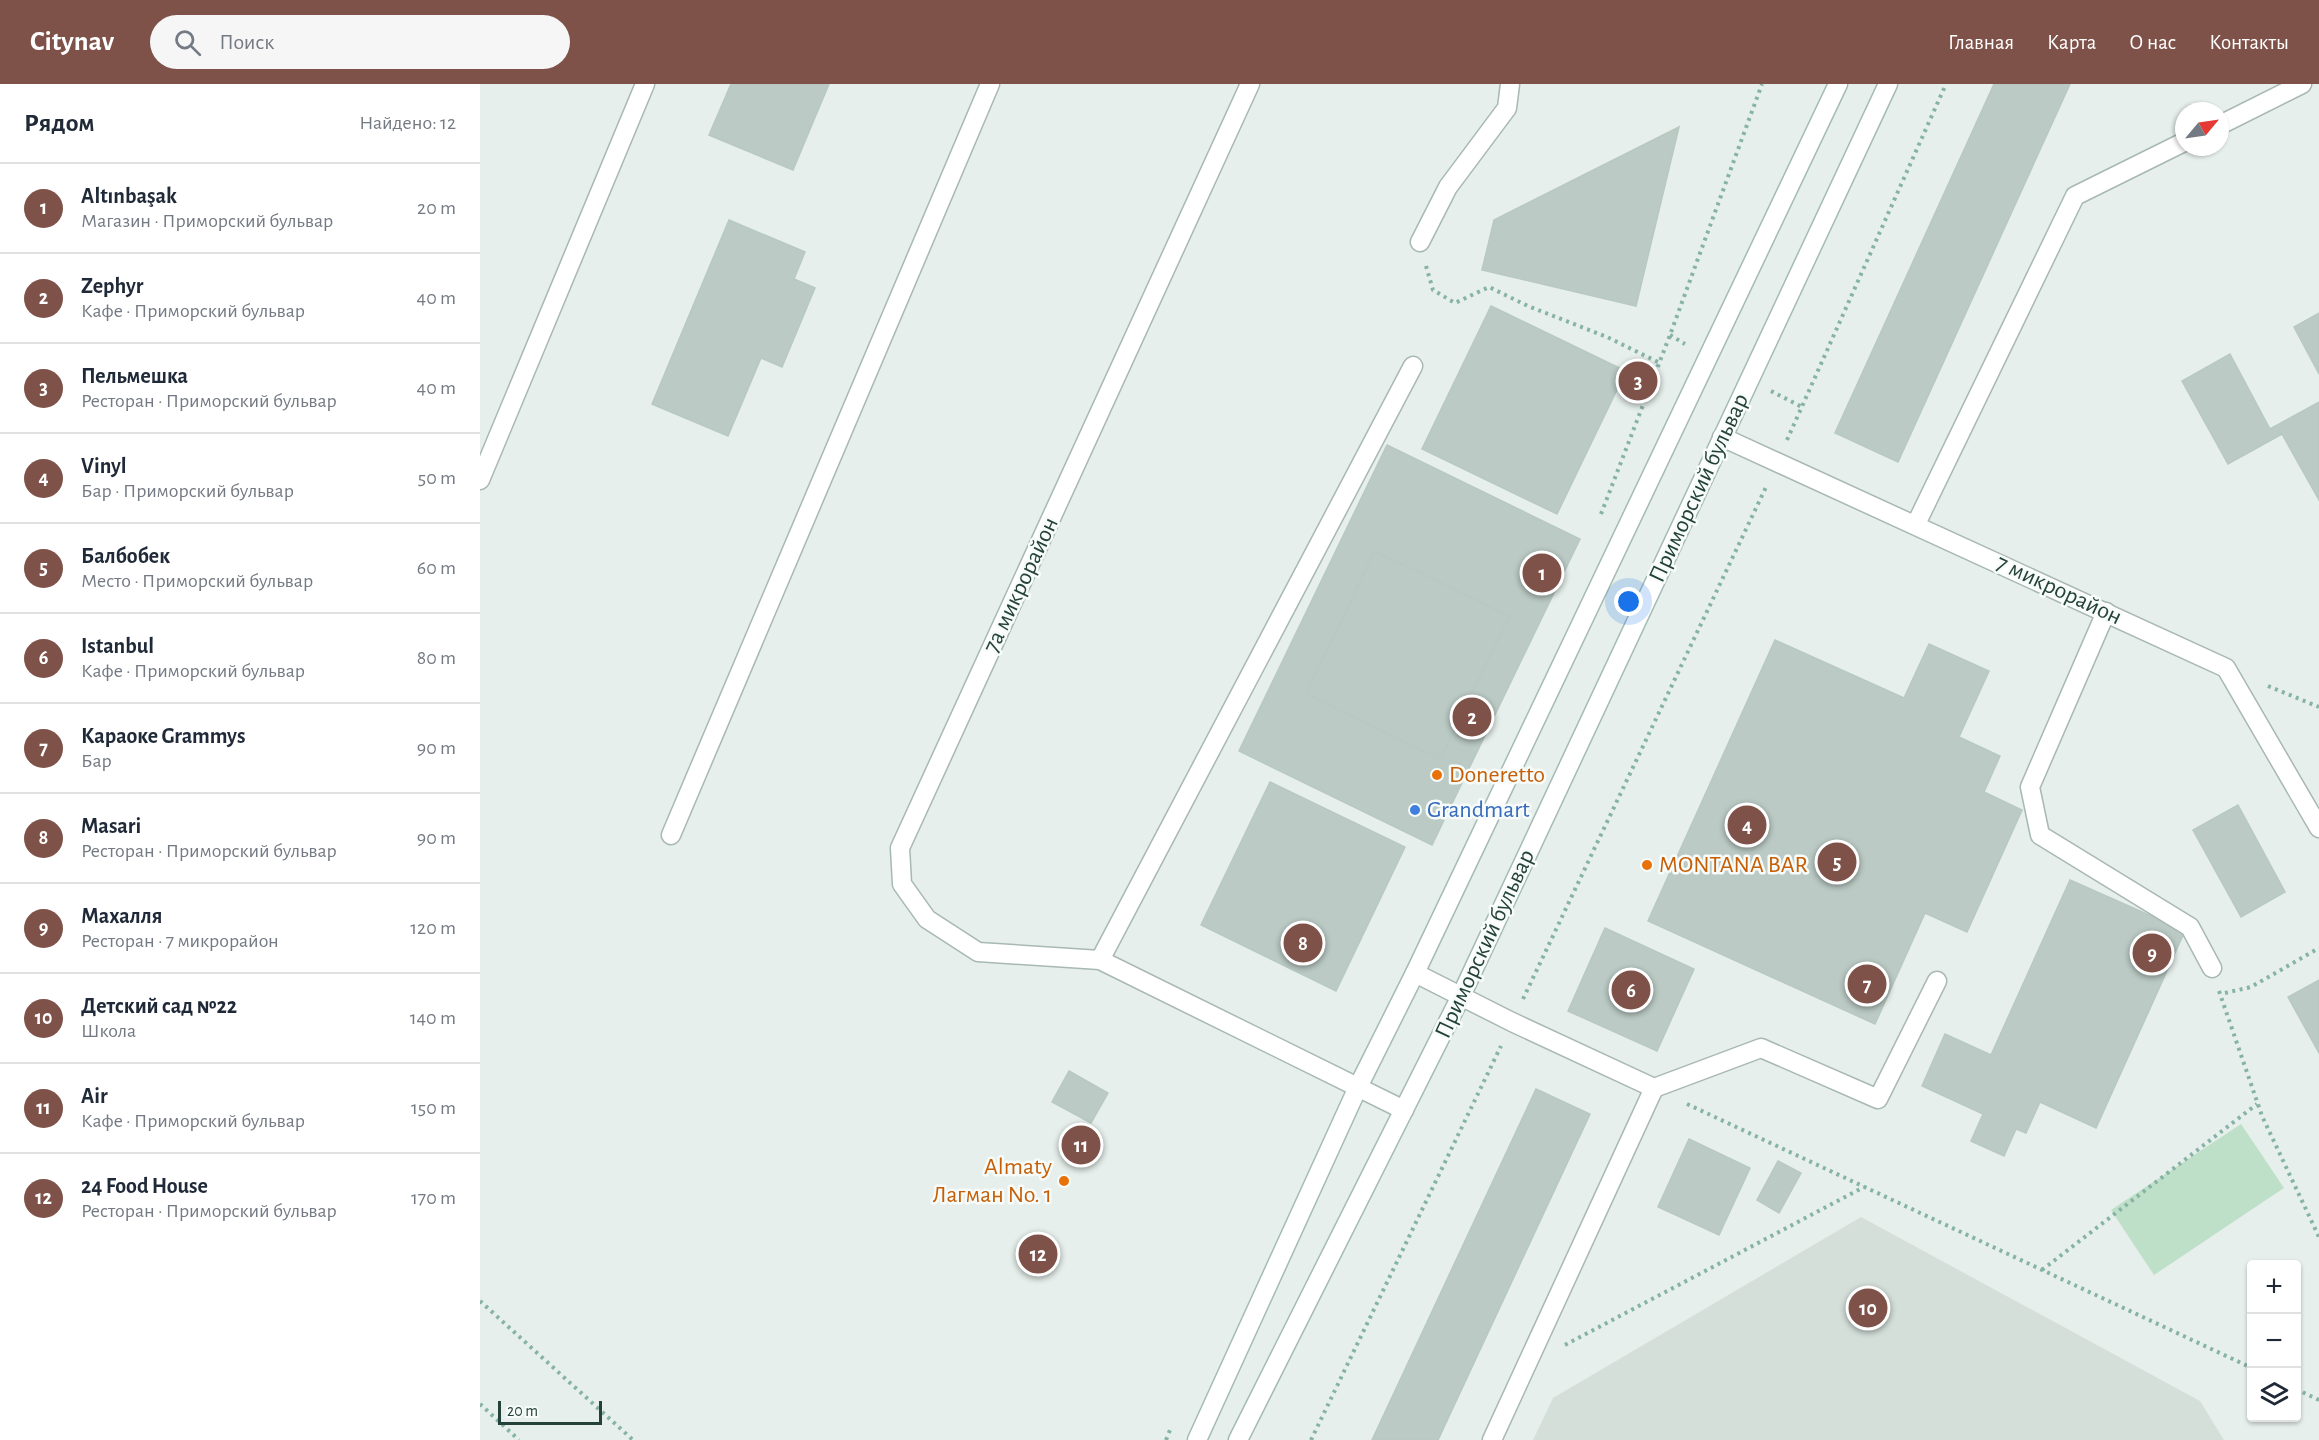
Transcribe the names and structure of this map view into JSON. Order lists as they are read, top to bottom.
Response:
{
  "streets": {
    "street": ["Приморский бульвар", "7а микрорайон", "7 микрорайон"]
  },
  "crossings": [
    ["Приморский бульвар", "7 микрорайон"]
  ],
  "places": [
    "Doneretto",
    "Grandmart",
    "MONTANA BAR",
    "Almaty Лагман No. 1"
  ],
  "scale_bar": "20 m",
  "north": "top right",
  "page": {
    "header": "Citynav",
    "search": "Поиск",
    "nav": [
      "Главная",
      "Карта",
      "О нас",
      "Контакты"
    ],
    "heading": ["Рядом", "Найдено: 12"],
    "list": [
      {
        "mark": "1",
        "name": "Altınbaşak",
        "note": "Магазин · Приморский бульвар",
        "value": "20 m"
      },
      {
        "mark": "2",
        "name": "Zephyr",
        "note": "Кафе · Приморский бульвар",
        "value": "40 m"
      },
      {
        "mark": "3",
        "name": "Пельмешка",
        "note": "Ресторан · Приморский бульвар",
        "value": "40 m"
      },
      {
        "mark": "4",
        "name": "Vinyl",
        "note": "Бар · Приморский бульвар",
        "value": "50 m"
      },
      {
        "mark": "5",
        "name": "Балбобек",
        "note": "Место · Приморский бульвар",
        "value": "60 m"
      },
      {
        "mark": "6",
        "name": "Istanbul",
        "note": "Кафе · Приморский бульвар",
        "value": "80 m"
      },
      {
        "mark": "7",
        "name": "Караоке Grammys",
        "note": "Бар",
        "value": "90 m"
      },
      {
        "mark": "8",
        "name": "Masari",
        "note": "Ресторан · Приморский бульвар",
        "value": "90 m"
      },
      {
        "mark": "9",
        "name": "Махалля",
        "note": "Ресторан · 7 микрорайон",
        "value": "120 m"
      },
      {
        "mark": "10",
        "name": "Детский сад №22",
        "note": "Школа",
        "value": "140 m"
      },
      {
        "mark": "11",
        "name": "Air",
        "note": "Кафе · Приморский бульвар",
        "value": "150 m"
      },
      {
        "mark": "12",
        "name": "24 Food House",
        "note": "Ресторан · Приморский бульвар",
        "value": "170 m"
      }
    ],
    "pins": [
      "3",
      "1",
      "2",
      "4",
      "5",
      "8",
      "9",
      "7",
      "6",
      "11",
      "12",
      "10"
    ],
    "map_buttons": ["+", "−"],
    "scale": "20 m"
  }
}
